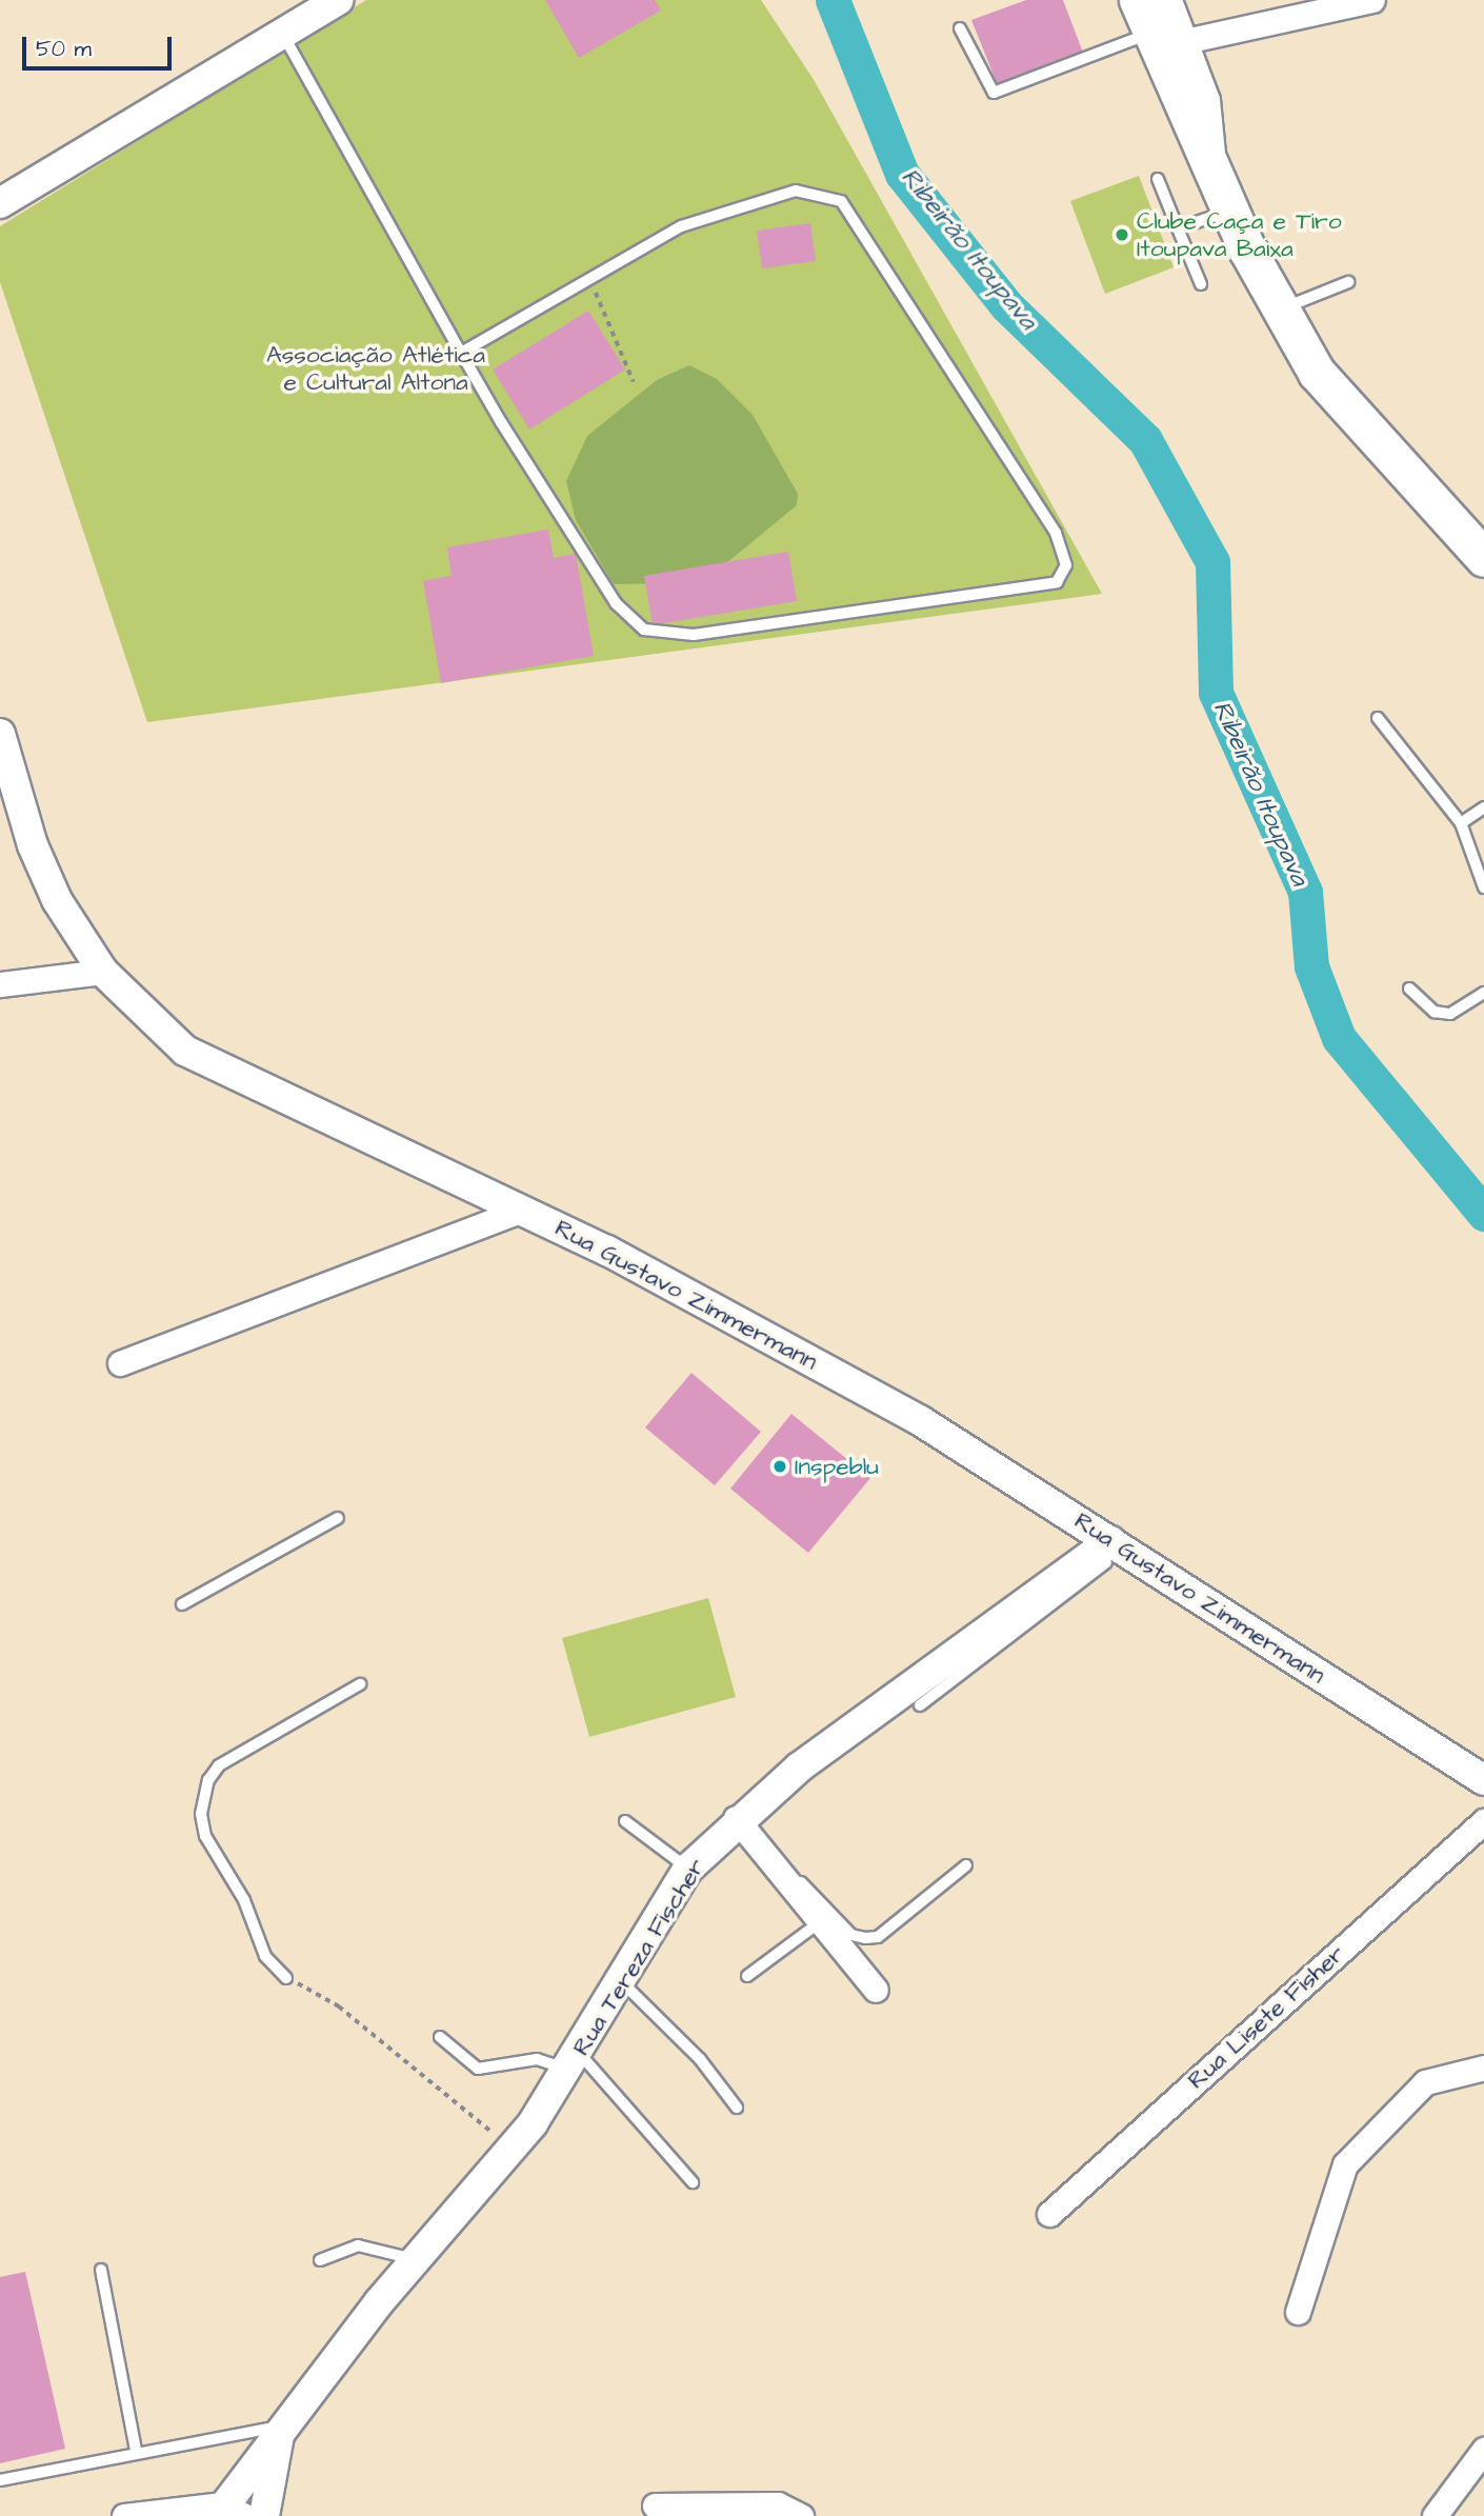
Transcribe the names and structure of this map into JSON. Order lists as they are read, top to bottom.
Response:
{
  "streets": {
    "street": ["Rua Gustavo Zimmermann", "Rua Tereza Fischer", "Rua Lisete Fisher"]
  },
  "crossings": [
    ["Rua Gustavo Zimmermann", "Rua Tereza Fischer"]
  ],
  "water": ["Ribeirão Itoupava"],
  "parks": ["Associação Atlética e Cultural Altona"],
  "places": ["Clube Caça e Tiro Itoupava Baixa", "Inspeblu"],
  "scale_bar": "50 m"
}
